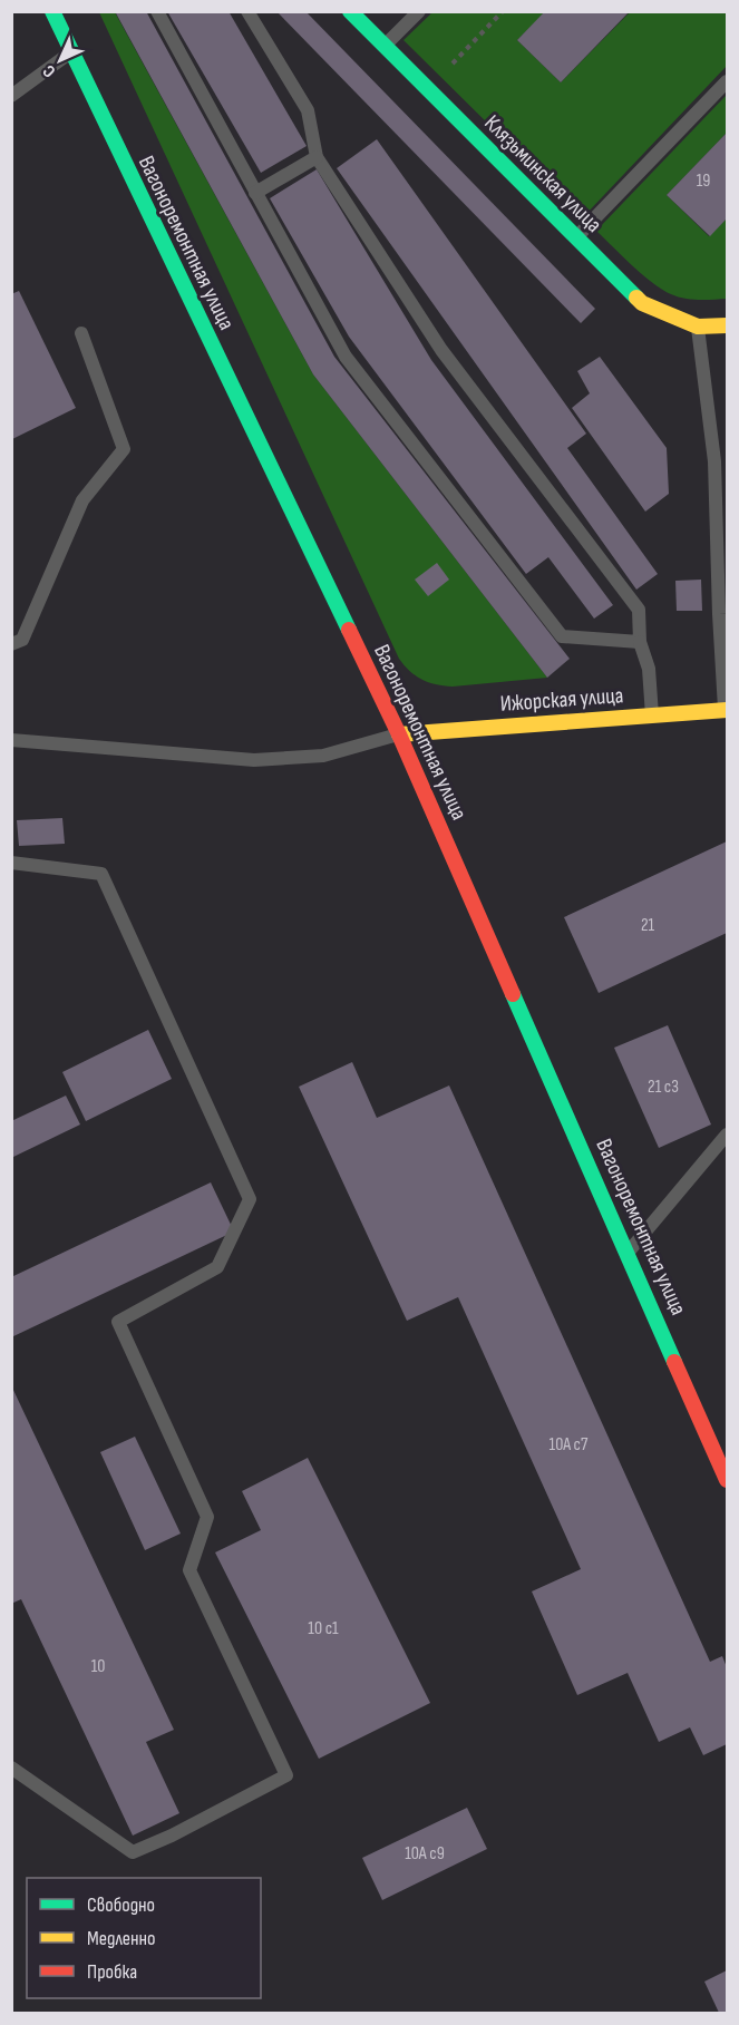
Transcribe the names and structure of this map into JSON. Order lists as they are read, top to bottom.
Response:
{
  "streets": {
    "street": ["Клязьминская улица", "Вагоноремонтная улица", "Ижорская улица"]
  },
  "crossings": [
    ["Вагоноремонтная улица", "Ижорская улица"]
  ],
  "house_numbers": [
    "19",
    "21",
    "21 с3",
    "10А с7",
    "10 с1",
    "10",
    "10А с9"
  ],
  "legend": ["Свободно", "Медленно", "Пробка"],
  "north": "bottom left"
}
